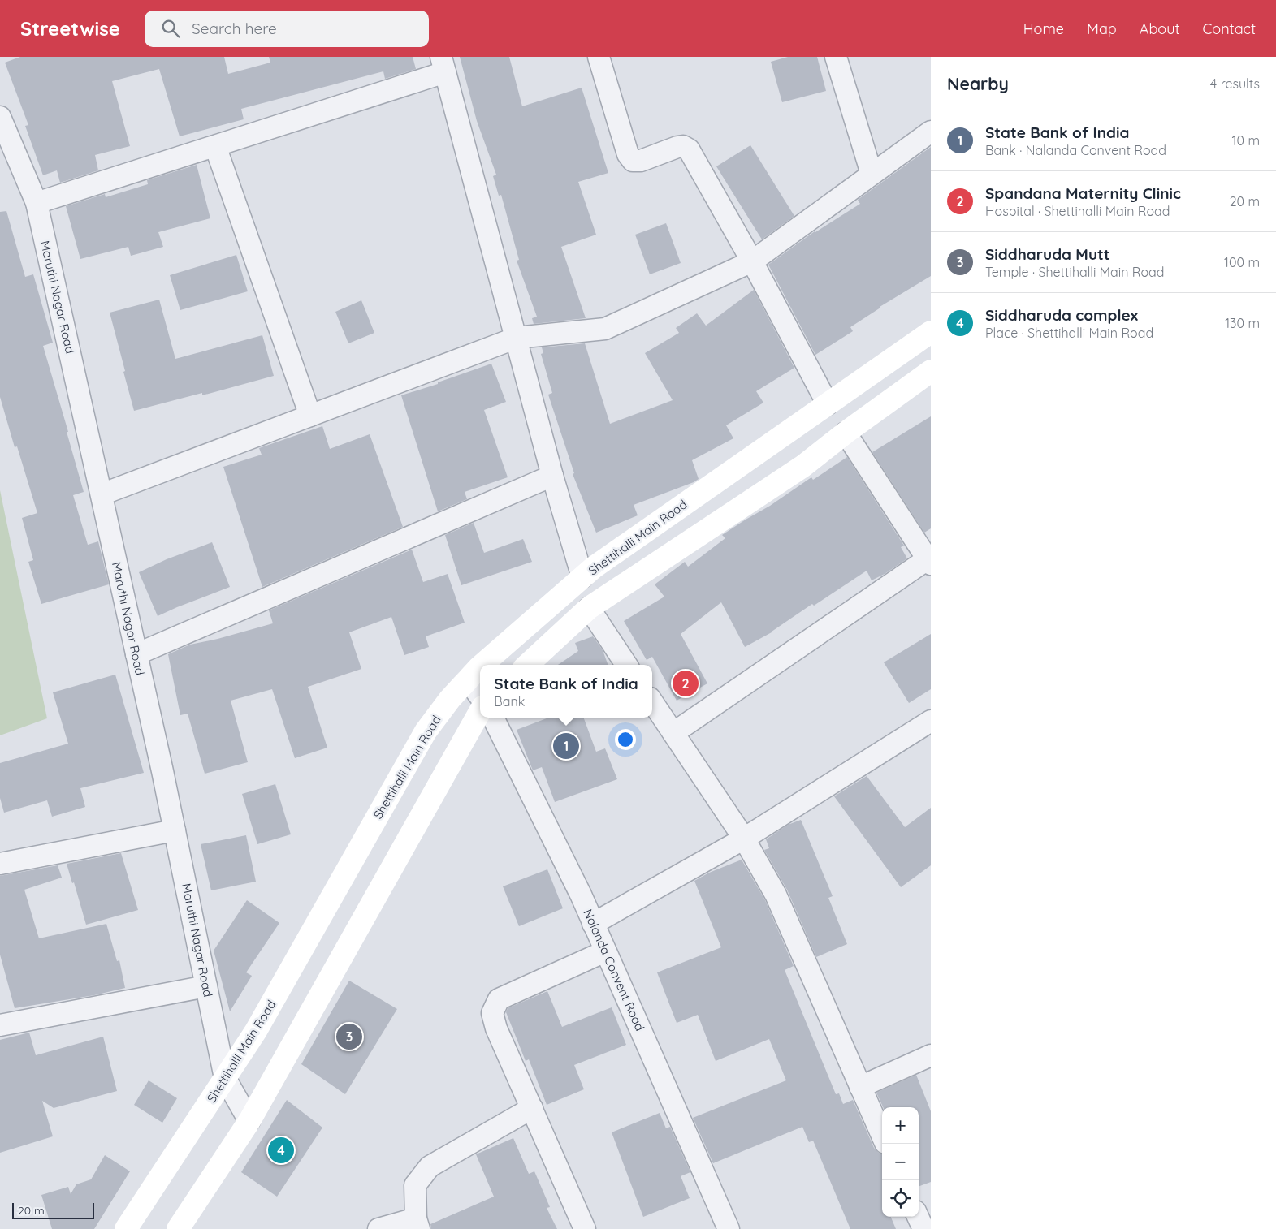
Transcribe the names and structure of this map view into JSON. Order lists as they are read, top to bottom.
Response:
{
  "streets": {
    "main road": ["Shettihalli Main Road"],
    "street": ["Maruthi Nagar Road", "Nalanda Convent Road"]
  },
  "crossings": [
    ["Maruthi Nagar Road", "Shettihalli Main Road"]
  ],
  "scale_bar": "20 m",
  "page": {
    "header": "Streetwise",
    "search": "Search here",
    "nav": [
      "Home",
      "Map",
      "About",
      "Contact"
    ],
    "heading": ["Nearby", "4 results"],
    "list": [
      {
        "mark": "1",
        "name": "State Bank of India",
        "note": "Bank · Nalanda Convent Road",
        "value": "10 m"
      },
      {
        "mark": "2",
        "name": "Spandana Maternity Clinic",
        "note": "Hospital · Shettihalli Main Road",
        "value": "20 m"
      },
      {
        "mark": "3",
        "name": "Siddharuda Mutt",
        "note": "Temple · Shettihalli Main Road",
        "value": "100 m"
      },
      {
        "mark": "4",
        "name": "Siddharuda complex",
        "note": "Place · Shettihalli Main Road",
        "value": "130 m"
      }
    ],
    "popup": ["State Bank of India", "Bank"],
    "pins": [
      "2",
      "1",
      "3",
      "4"
    ],
    "map_buttons": ["+", "−"],
    "scale": "20 m"
  }
}
